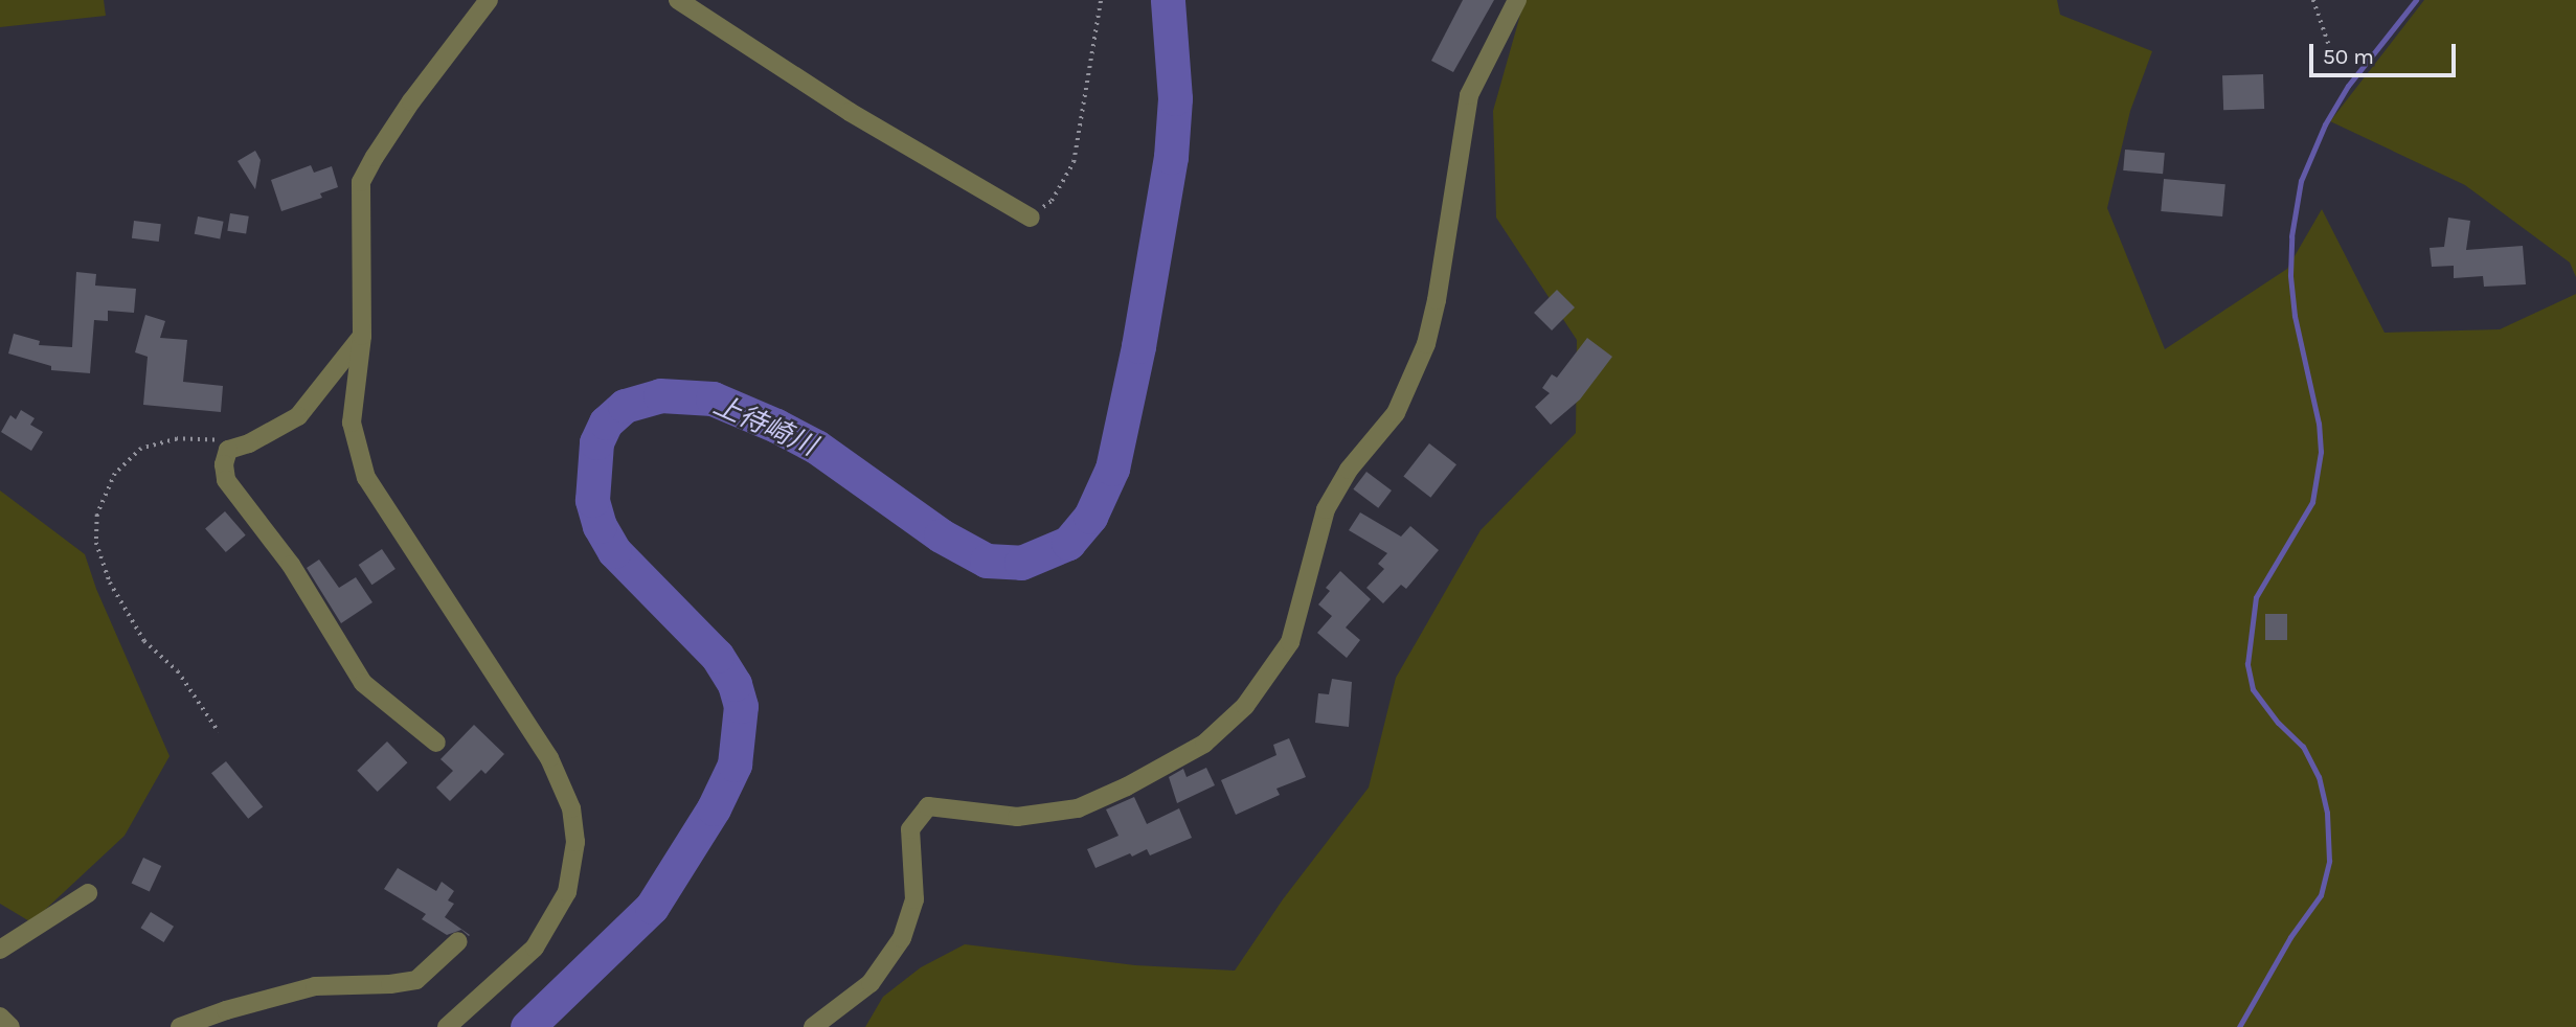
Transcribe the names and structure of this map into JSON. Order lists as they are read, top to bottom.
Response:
{
  "water": ["上待崎川"],
  "scale_bar": "50 m"
}
